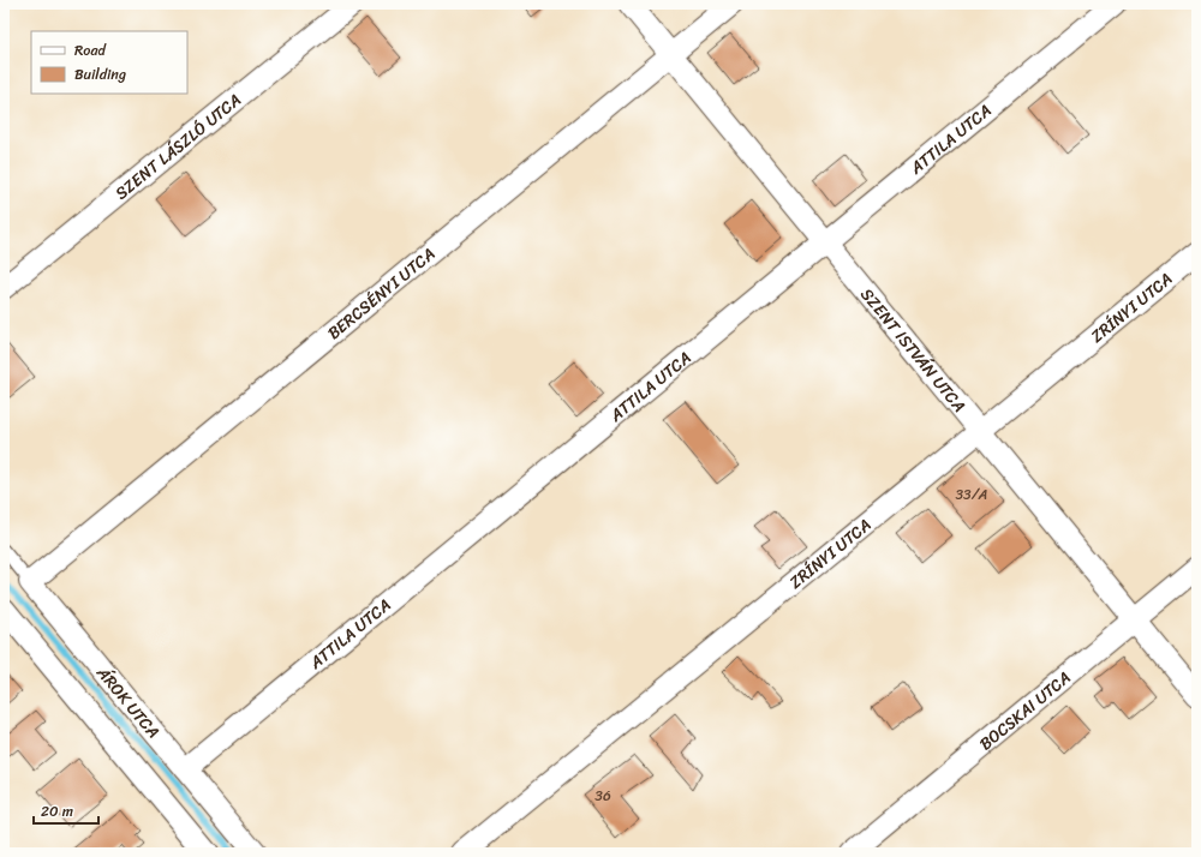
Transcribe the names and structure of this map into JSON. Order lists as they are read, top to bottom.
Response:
{
  "streets": {
    "street": [
      "ATTILA UTCA",
      "SZENT LÁSZLÓ UTCA",
      "BERCSÉNYI UTCA",
      "ZRÍNYI UTCA",
      "SZENT ISTVÁN UTCA",
      "ÁROK UTCA",
      "BOCSKAI UTCA"
    ]
  },
  "crossings": [
    ["ATTILA UTCA", "SZENT ISTVÁN UTCA"],
    ["ATTILA UTCA", "ÁROK UTCA"],
    ["BERCSÉNYI UTCA", "SZENT ISTVÁN UTCA"],
    ["BERCSÉNYI UTCA", "ÁROK UTCA"],
    ["ZRÍNYI UTCA", "SZENT ISTVÁN UTCA"],
    ["SZENT ISTVÁN UTCA", "BOCSKAI UTCA"]
  ],
  "house_numbers": ["33/A", "36"],
  "legend": ["Road", "Building"],
  "scale_bar": "20 m"
}
